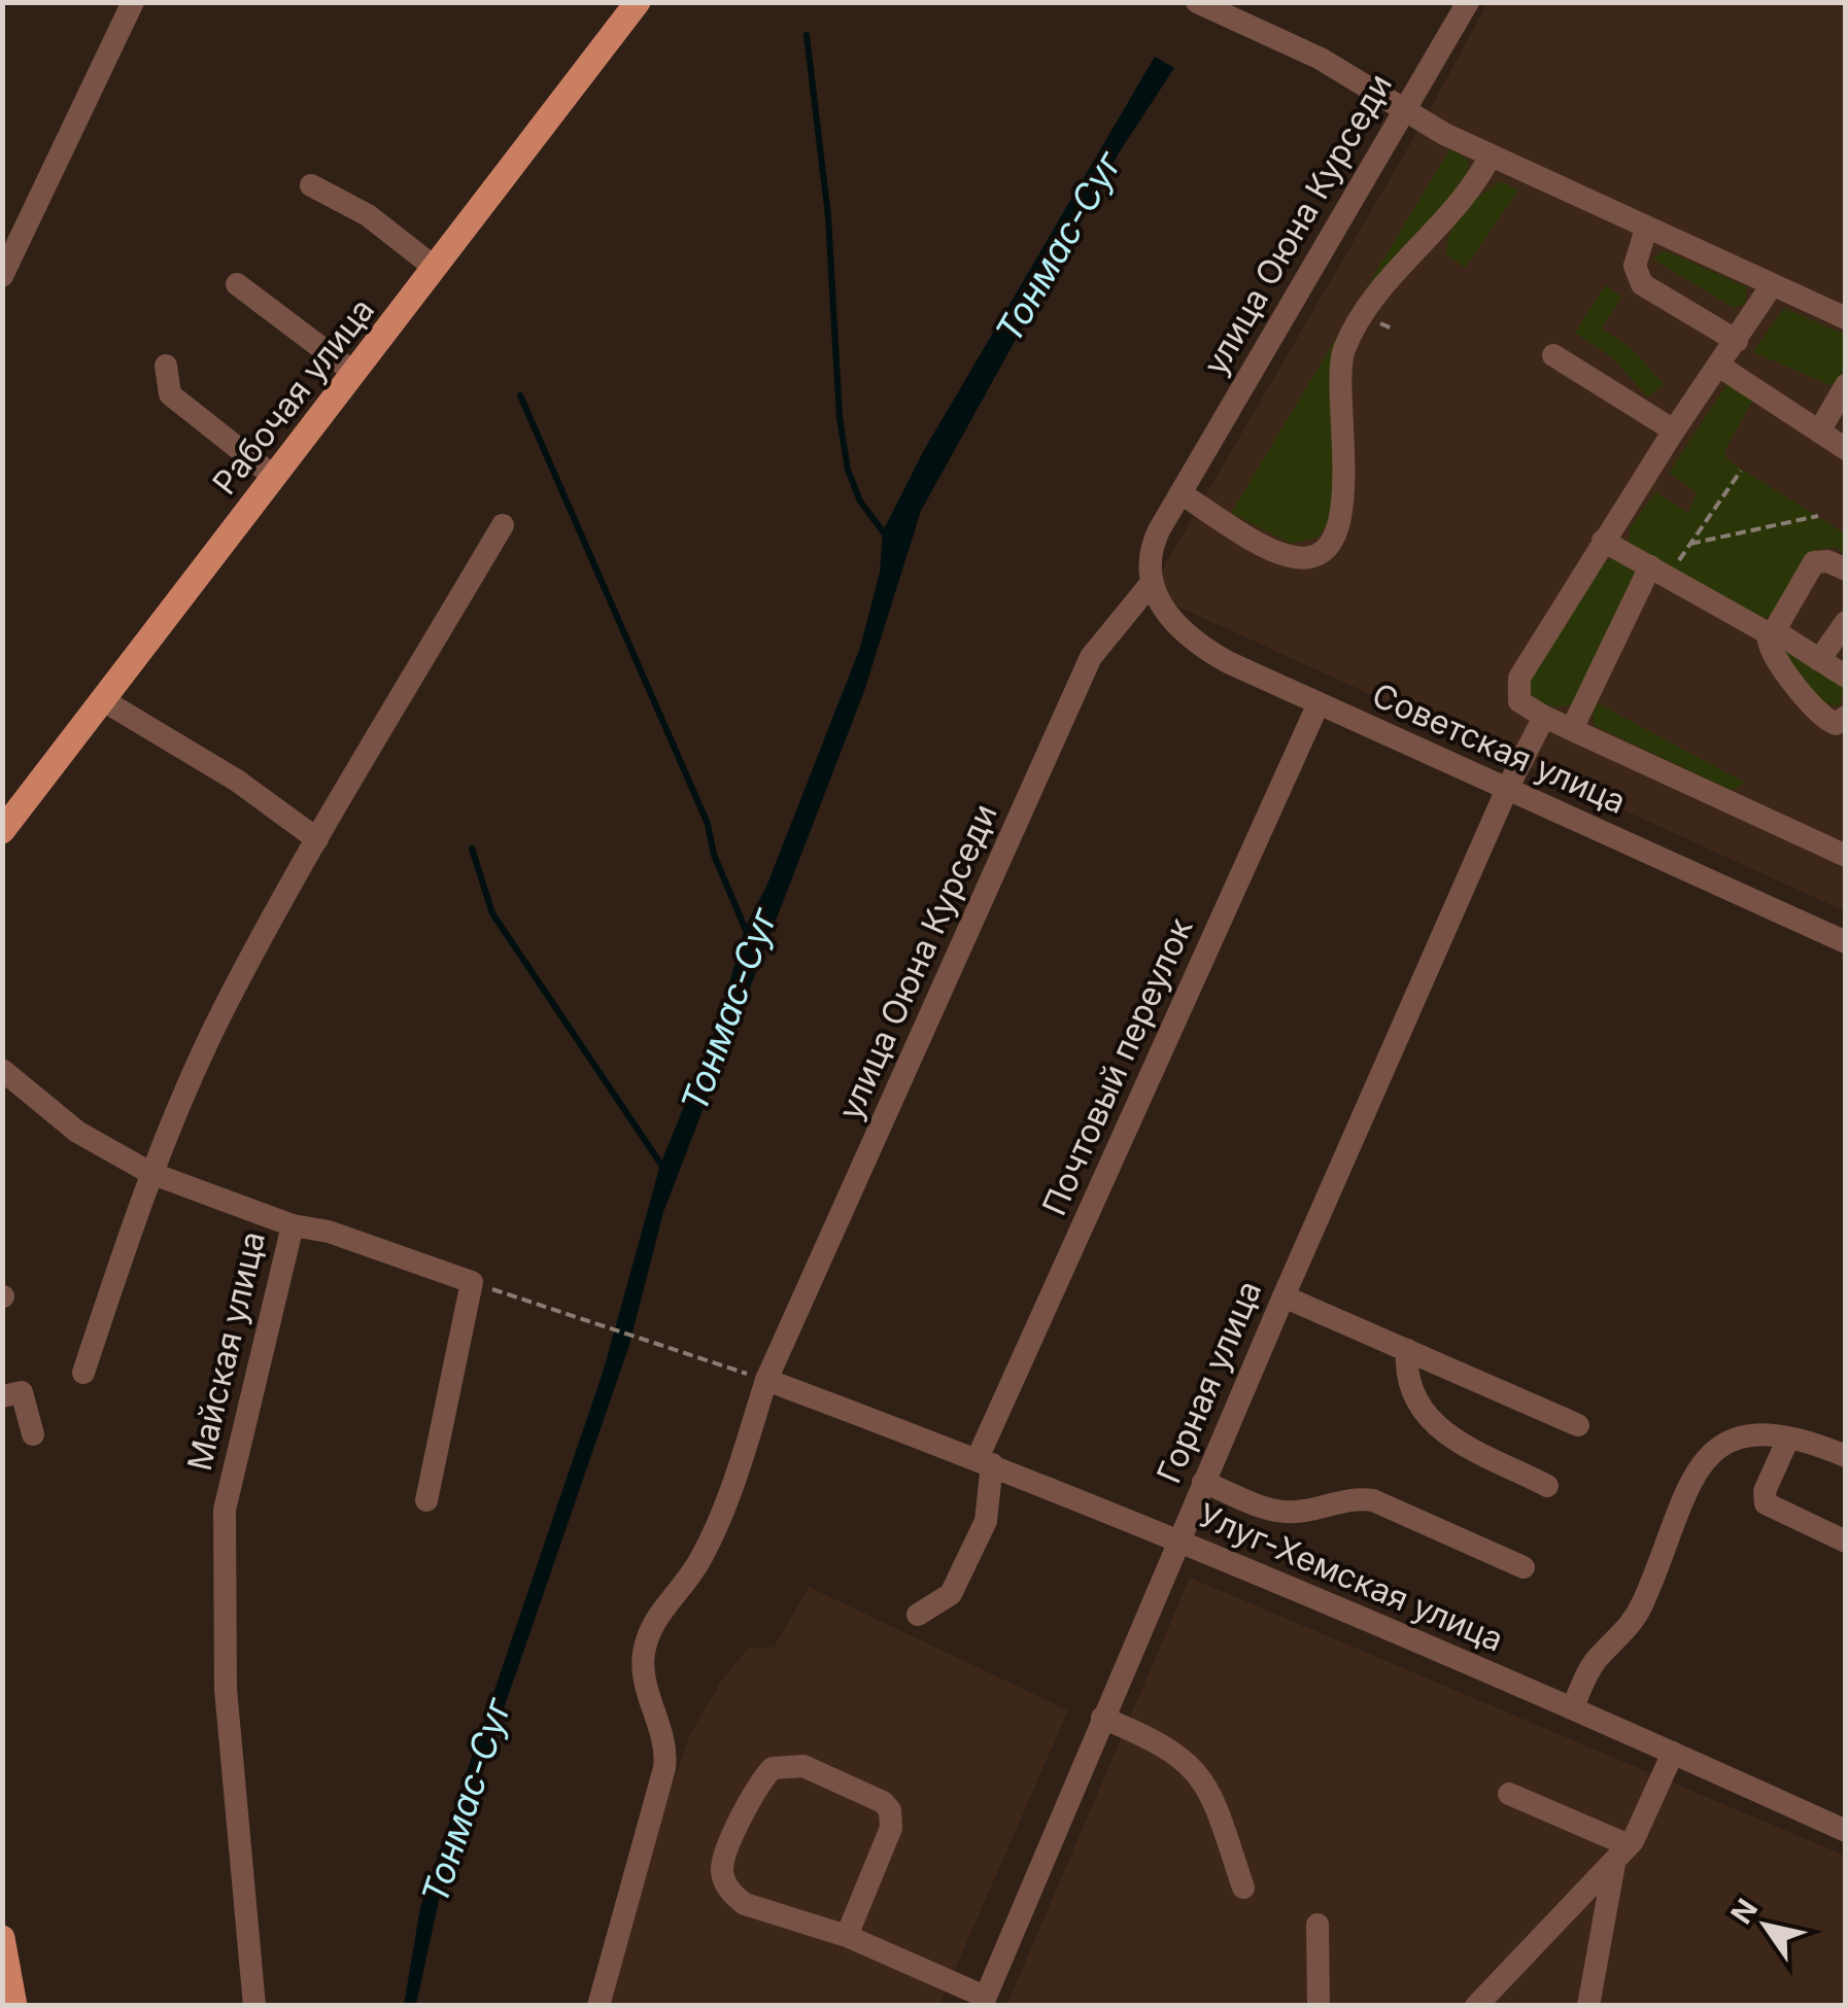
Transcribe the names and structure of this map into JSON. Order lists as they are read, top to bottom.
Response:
{
  "streets": {
    "main road": ["Рабочая улица"],
    "street": [
      "улица Оюна Курседи",
      "Советская улица",
      "Почтовый переулок",
      "Майская улица",
      "Горная улица",
      "Улуг-Хемская улица"
    ]
  },
  "crossings": [
    ["улица Оюна Курседи", "Советская улица"],
    ["улица Оюна Курседи", "Улуг-Хемская улица"],
    ["Советская улица", "Почтовый переулок"],
    ["Советская улица", "Горная улица"],
    ["Почтовый переулок", "Улуг-Хемская улица"],
    ["Горная улица", "Улуг-Хемская улица"]
  ],
  "water": ["Тонмас-Суг"],
  "north": "top left"
}
